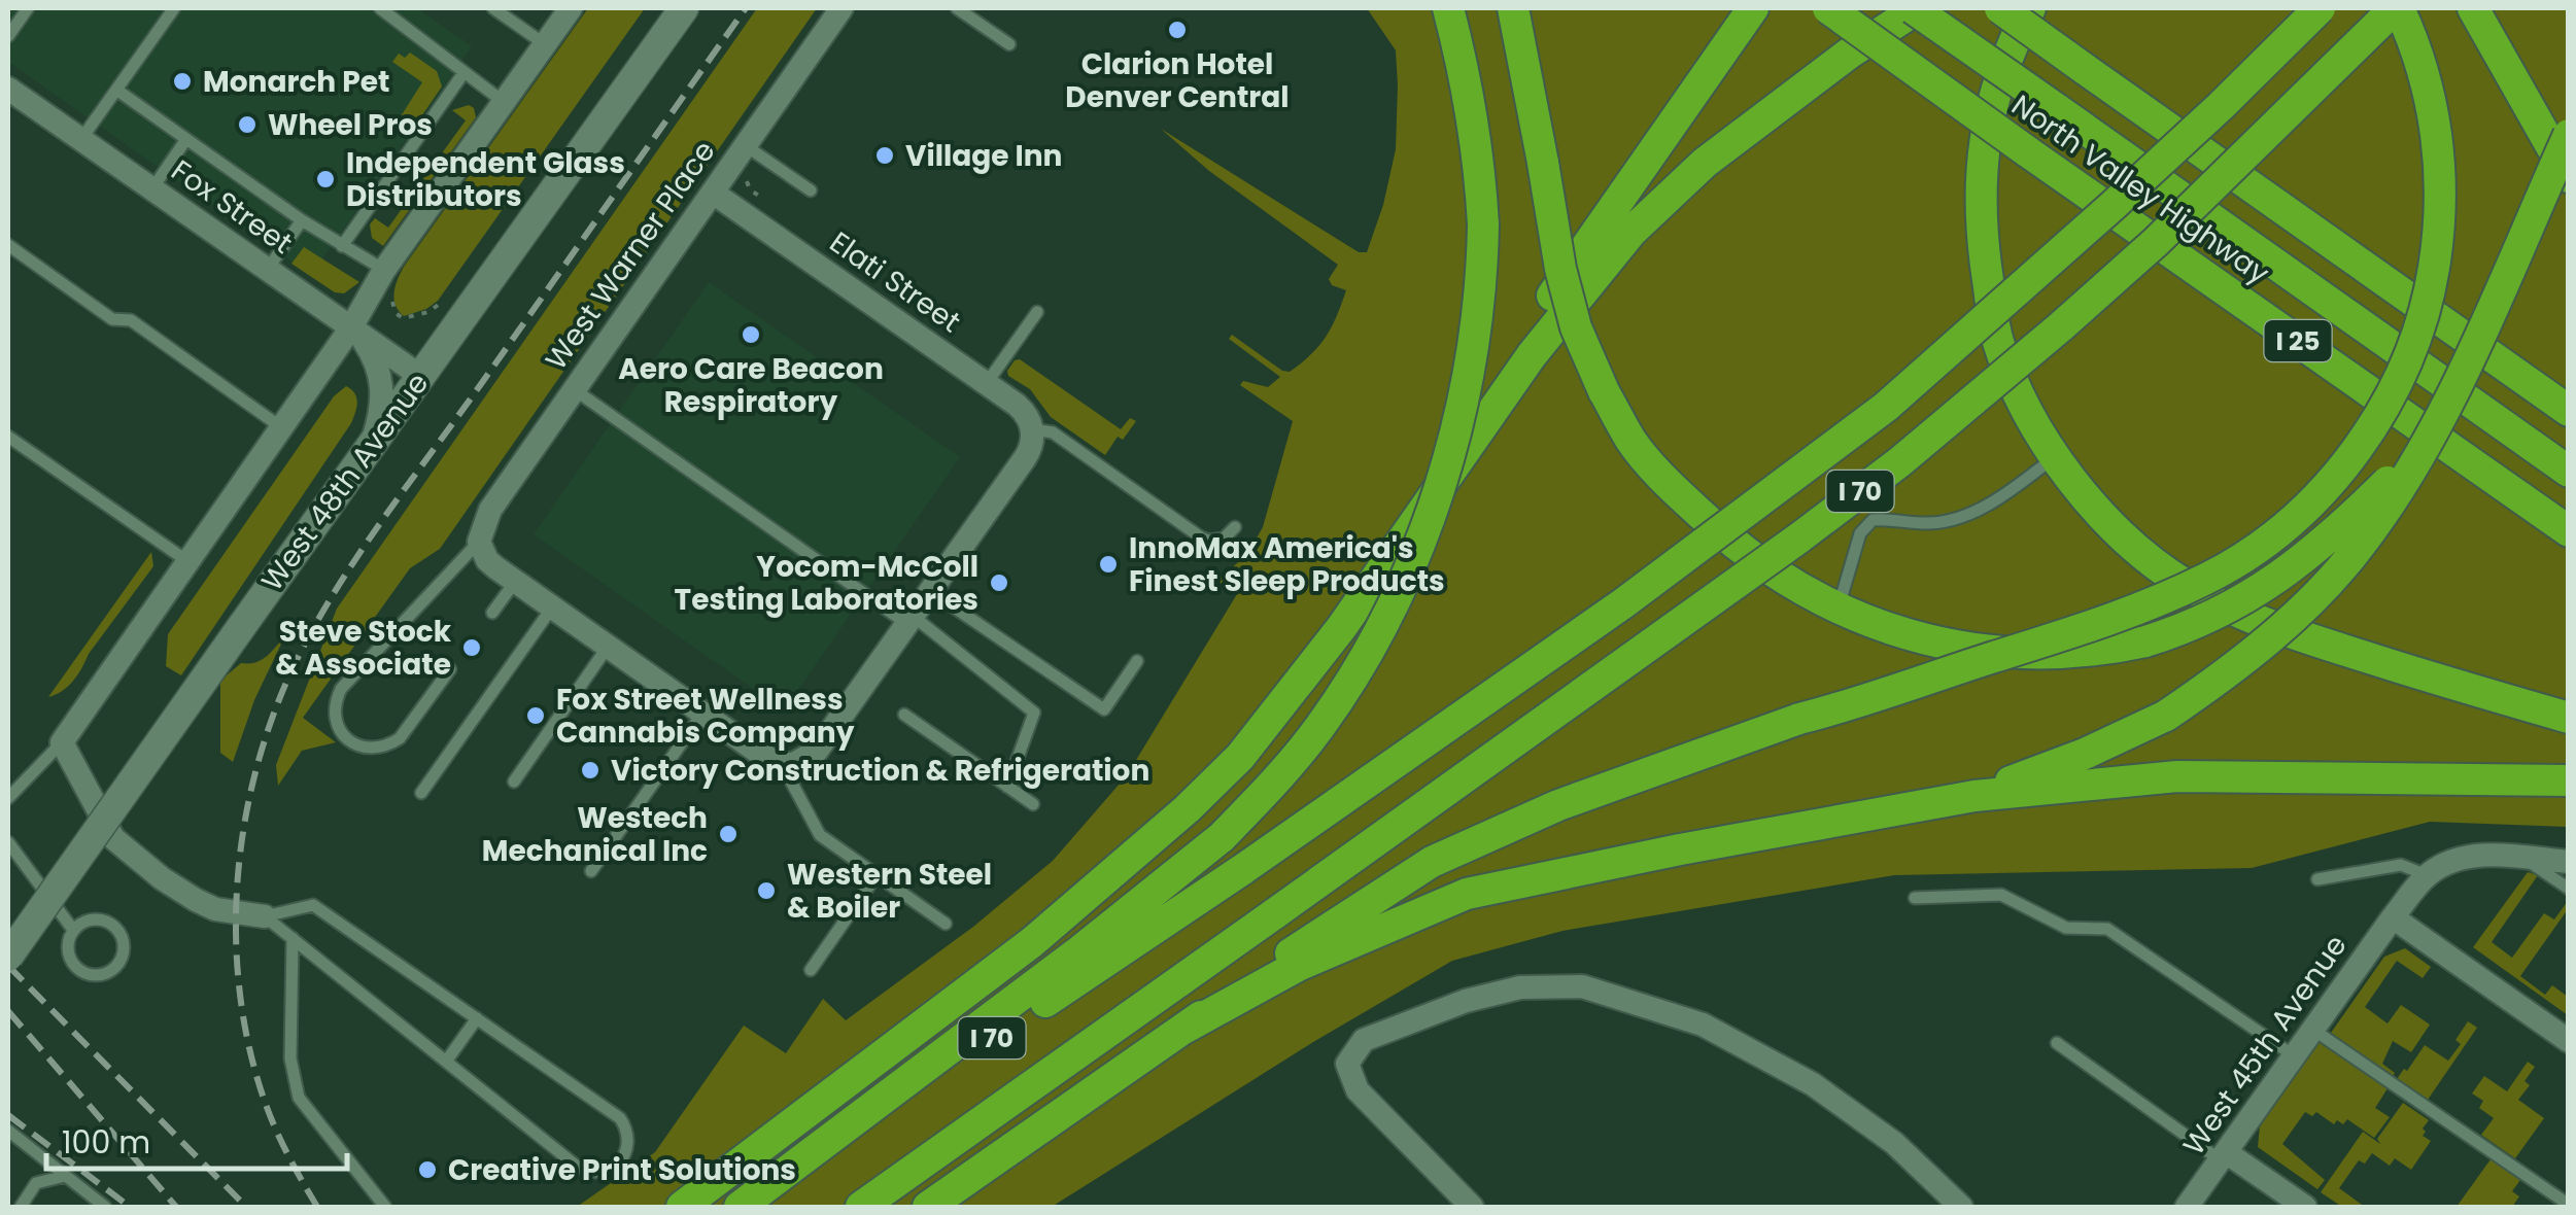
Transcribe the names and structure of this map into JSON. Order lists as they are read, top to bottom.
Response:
{
  "streets": {
    "highway": ["North Valley Highway", "I 25", "I 70"],
    "street": [
      "Fox Street",
      "West Warner Place",
      "Elati Street",
      "West 48th Avenue",
      "West 45th Avenue"
    ]
  },
  "crossings": [
    ["Fox Street", "West 48th Avenue"],
    ["West Warner Place", "Elati Street"]
  ],
  "places": [
    "Clarion Hotel Denver Central",
    "Monarch Pet",
    "Wheel Pros",
    "Village Inn",
    "Independent Glass Distributors",
    "Aero Care Beacon Respiratory",
    "InnoMax America's Finest Sleep Products",
    "Yocom-McColl Testing Laboratories",
    "Steve Stock & Associate",
    "Fox Street Wellness Cannabis Company",
    "Victory Construction & Refrigeration",
    "Westech Mechanical Inc",
    "Western Steel & Boiler",
    "Creative Print Solutions"
  ],
  "scale_bar": "100 m"
}
